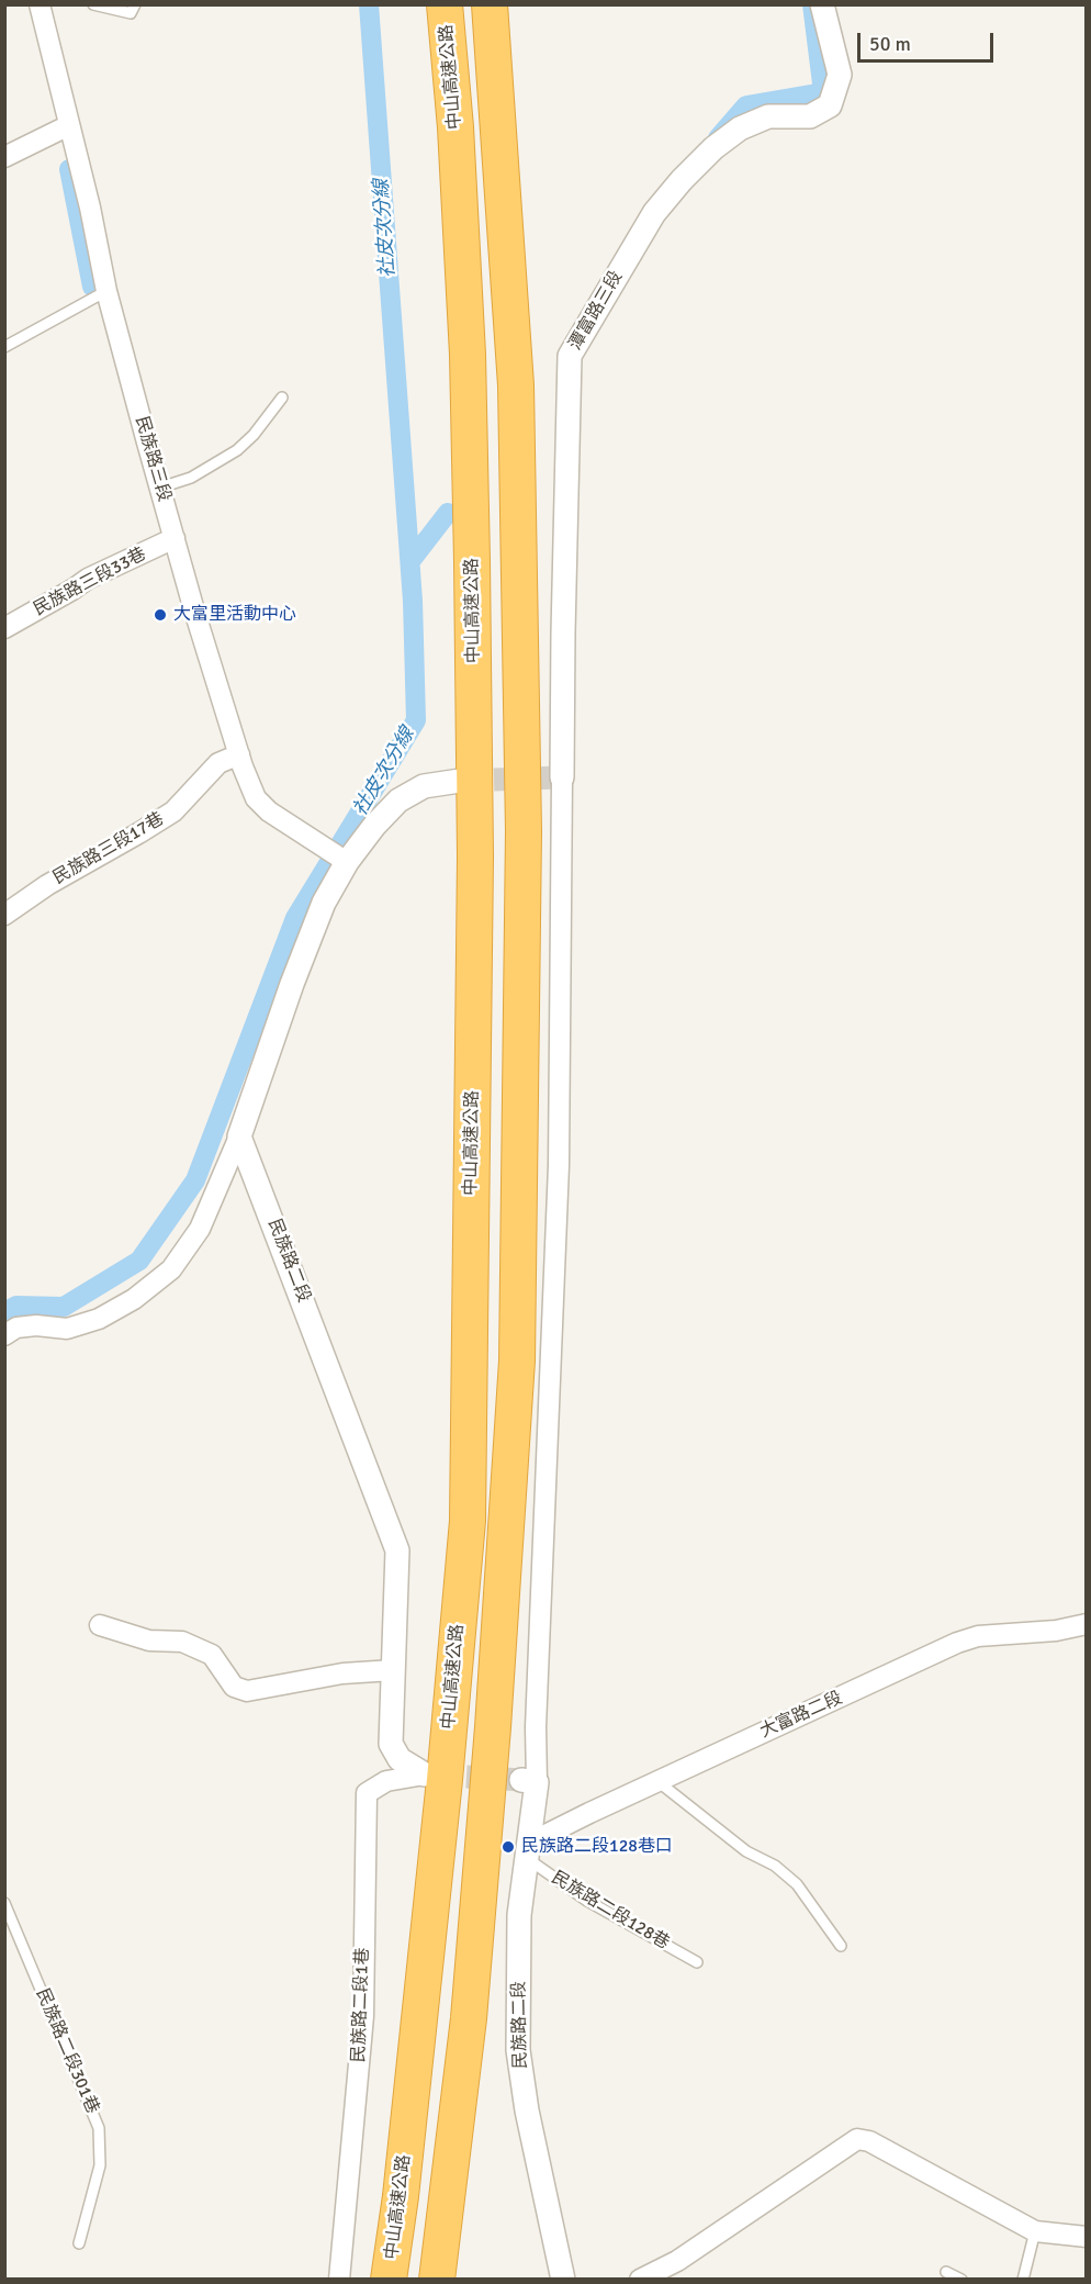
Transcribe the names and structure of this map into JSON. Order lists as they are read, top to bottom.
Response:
{
  "streets": {
    "highway": ["中山高速公路"],
    "street": [
      "潭富路三段",
      "民族路三段",
      "民族路三段33巷",
      "民族路三段17巷",
      "民族路二段",
      "大富路二段",
      "民族路二段1巷"
    ],
    "lane": ["民族路二段128巷", "民族路二段301巷"]
  },
  "crossings": [
    ["民族路三段", "民族路三段33巷"],
    ["民族路三段", "民族路三段17巷"],
    ["民族路二段", "大富路二段"],
    ["民族路二段", "民族路二段128巷"],
    ["大富路二段", "民族路二段128巷"]
  ],
  "water": ["社皮次分線"],
  "places": ["大富里活動中心", "民族路二段128巷口"],
  "scale_bar": "50 m"
}
